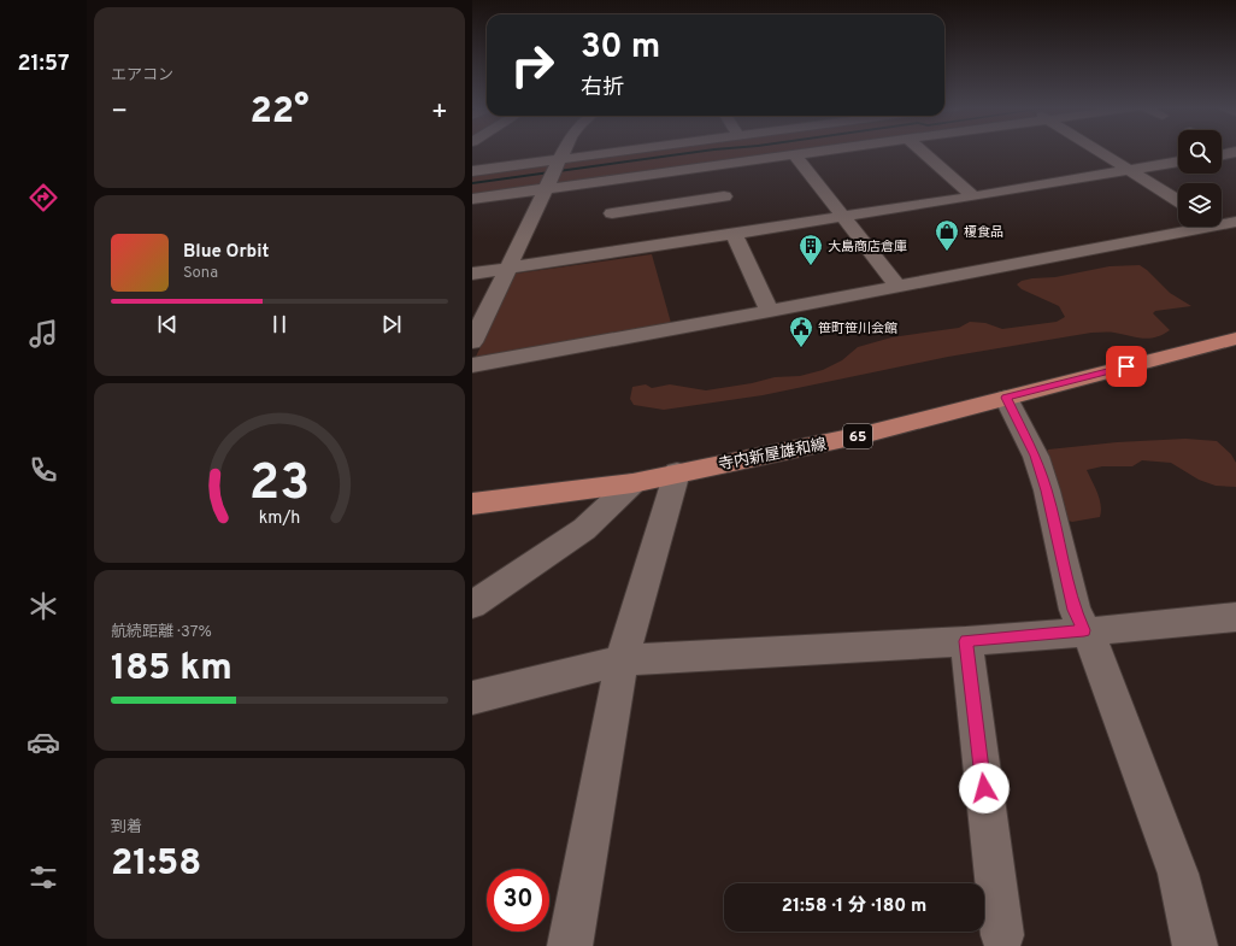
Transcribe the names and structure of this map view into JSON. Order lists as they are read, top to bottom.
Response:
{
  "streets": {
    "main road": ["65", "寺内新屋雄和線"]
  },
  "places": {
    "shop": ["榎食品"],
    "building": ["大島商店倉庫"],
    "public building": ["笹町笹川会館"]
  },
  "page": {
    "tabs": "21:57",
    "tile": [
      "エアコン",
      ["航続距離 · 37%", "185 km"],
      ["到着", "21:58"]
    ],
    "turn": ["30 m", "右折"],
    "heat": ["−", "22°", "+"],
    "song": ["Blue Orbit", "Sona"],
    "limit": "30",
    "trip": "21:58 · 1 分 · 180 m",
    "gauge": ["23", "km/h"]
  }
}
